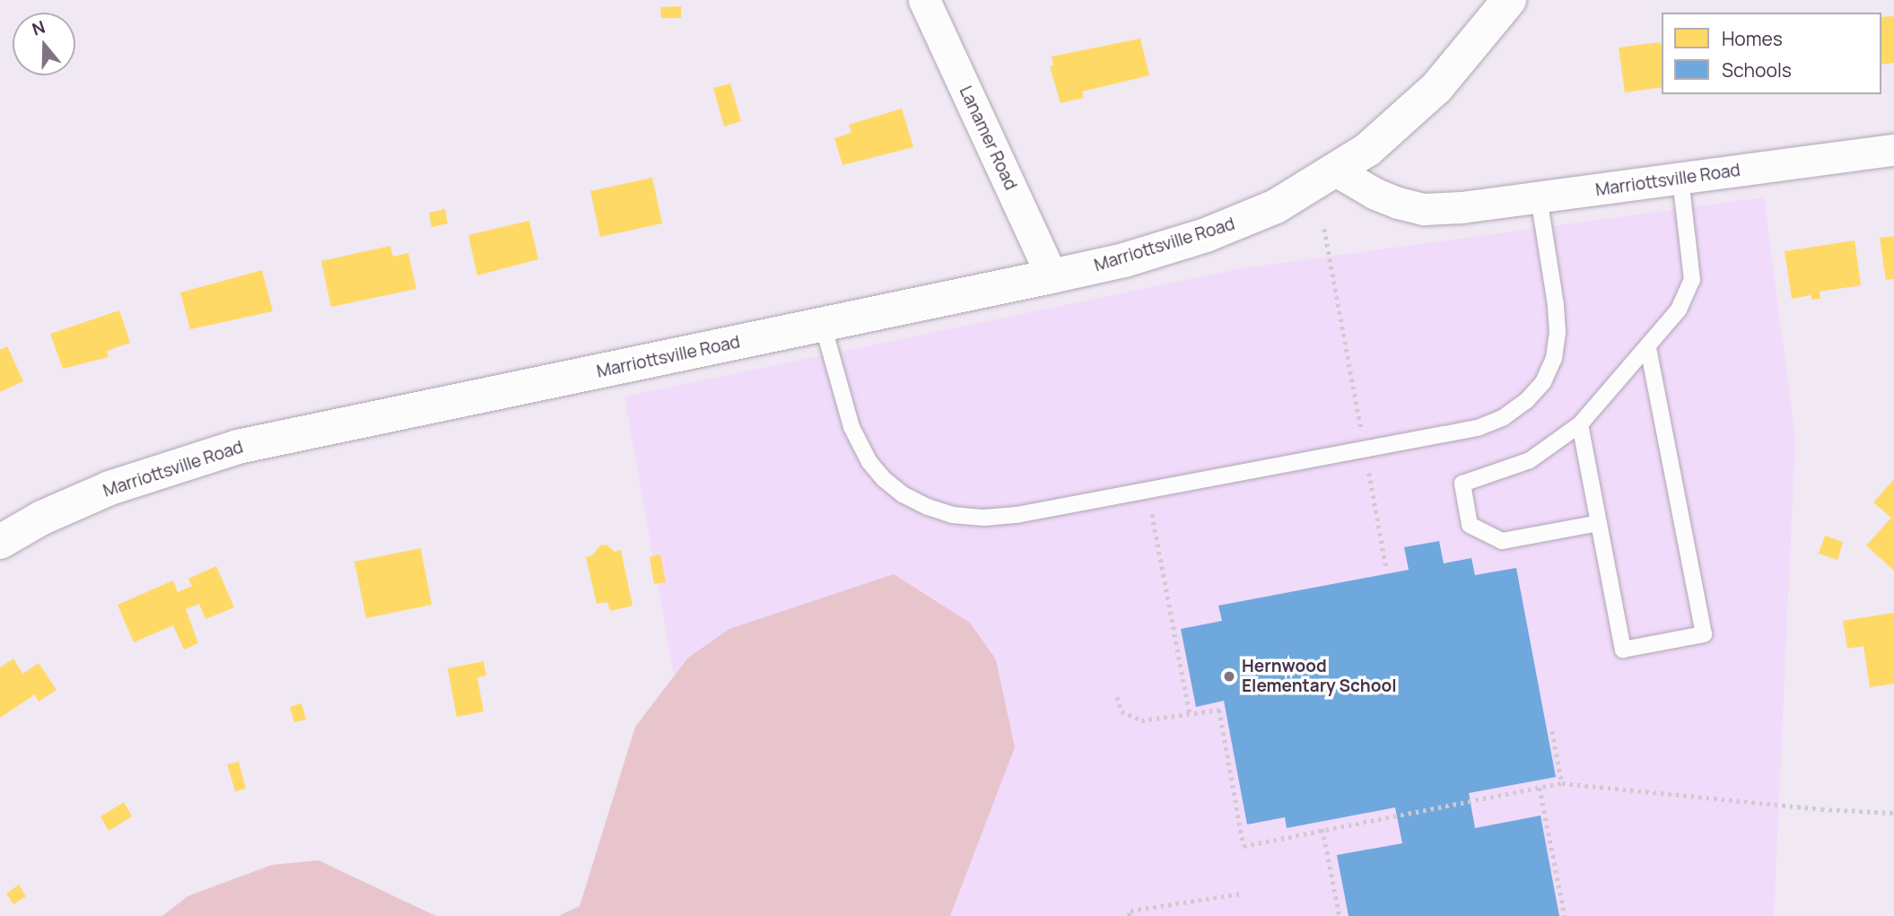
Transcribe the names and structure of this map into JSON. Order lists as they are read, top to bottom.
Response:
{
  "streets": {
    "main road": ["Marriottsville Road"],
    "street": ["Lanamer Road"]
  },
  "crossings": [
    ["Lanamer Road", "Marriottsville Road"]
  ],
  "places": ["Hernwood Elementary School"],
  "legend": ["Homes", "Schools"],
  "north": "top"
}
